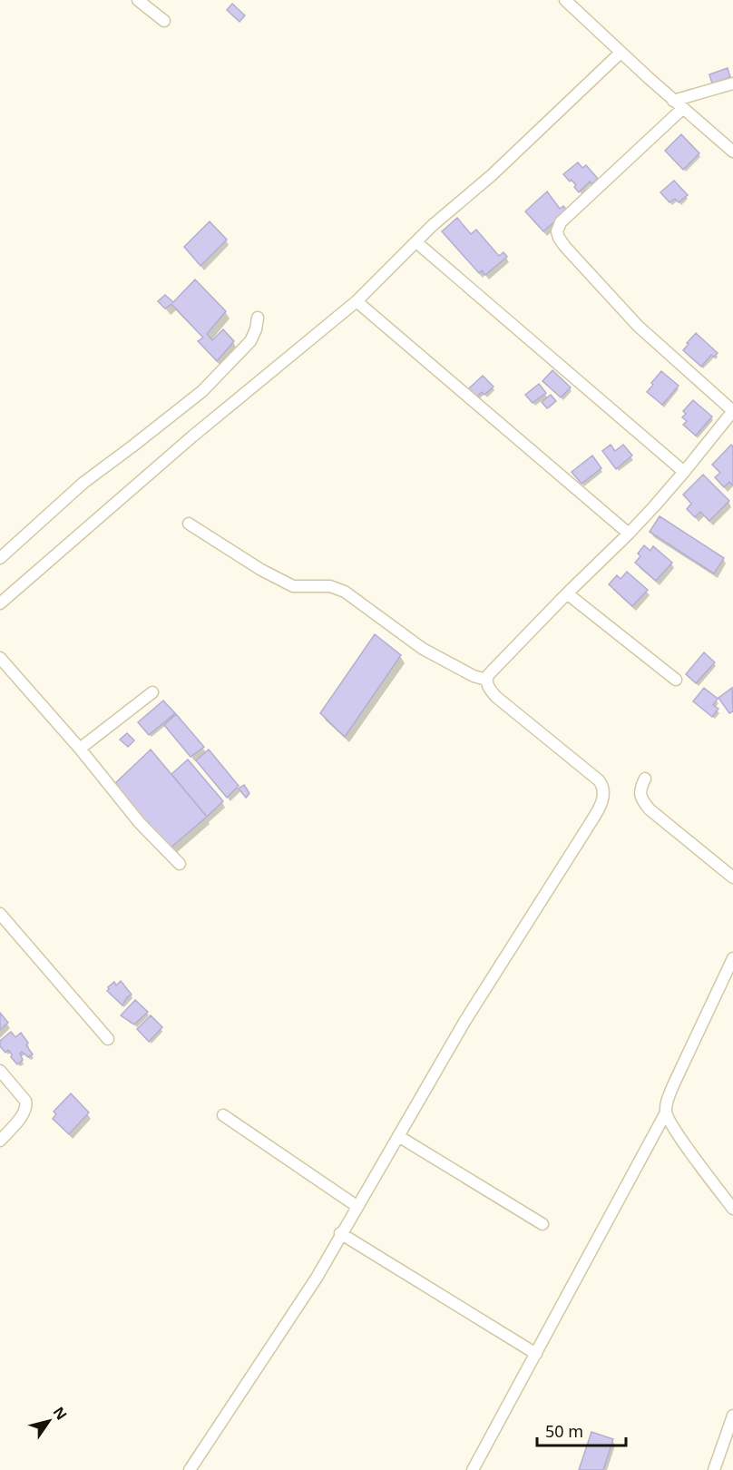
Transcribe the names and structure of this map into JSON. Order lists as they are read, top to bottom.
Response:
{
  "scale_bar": "50 m",
  "north": "top right"
}
